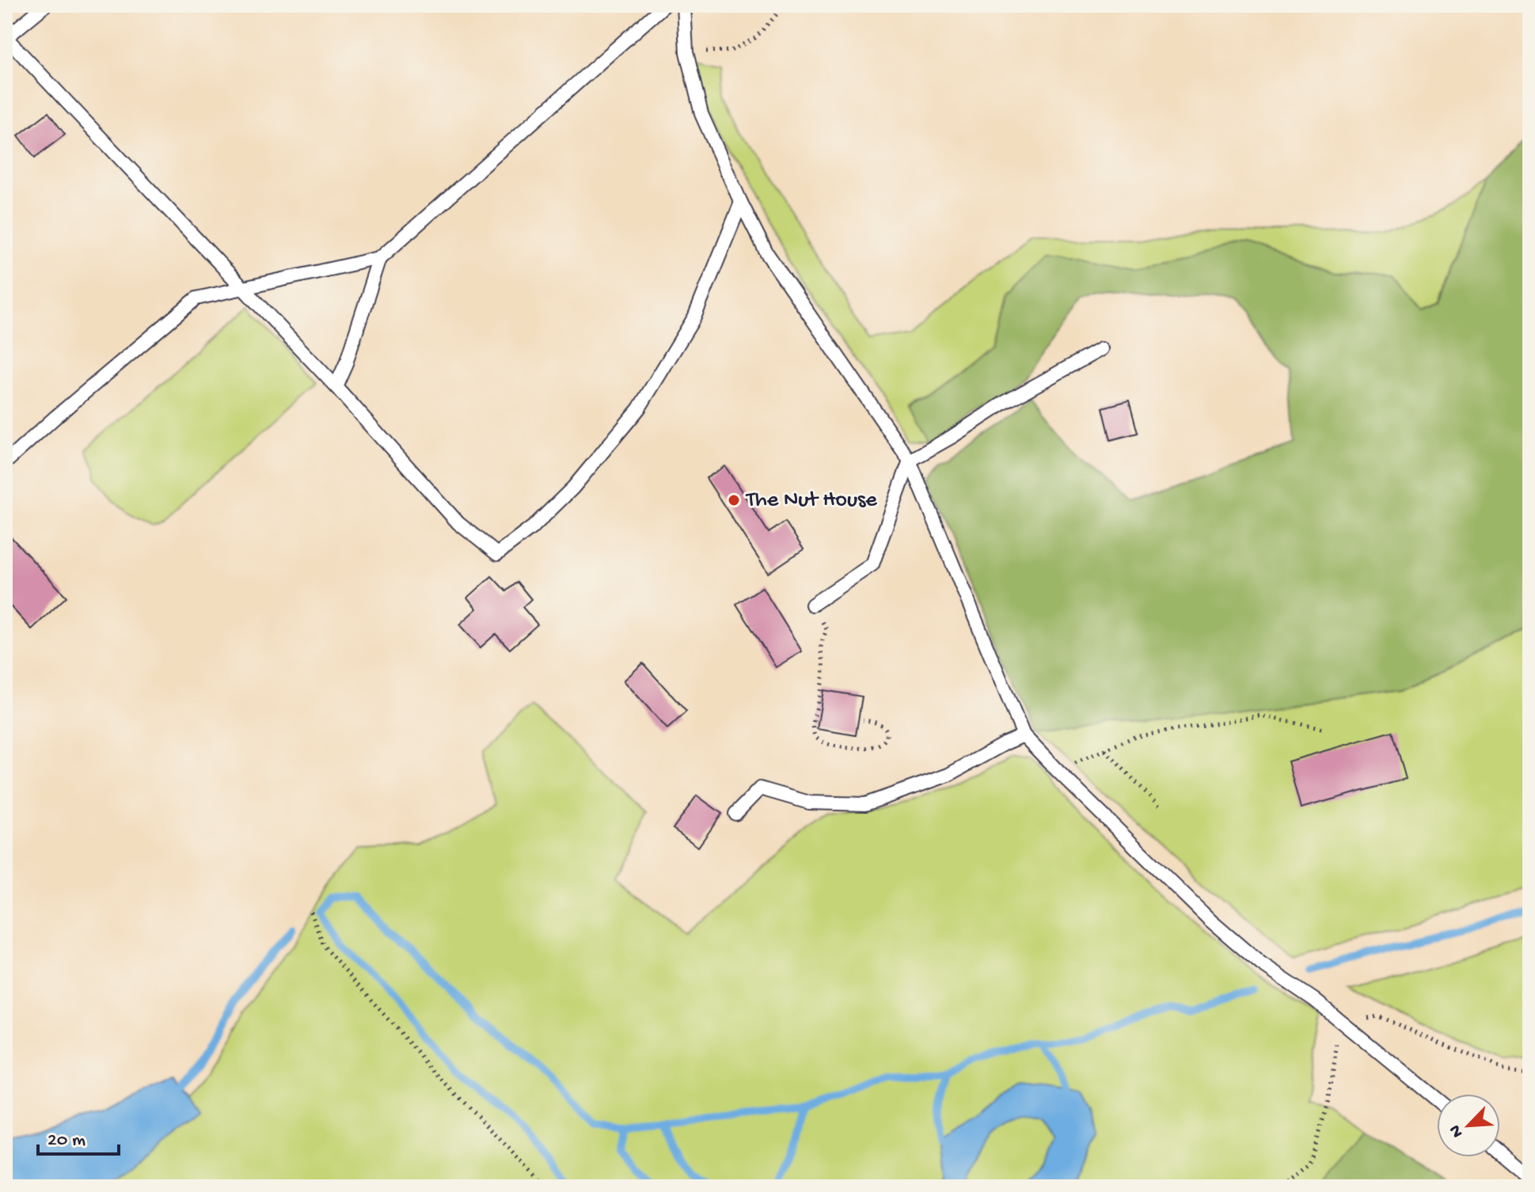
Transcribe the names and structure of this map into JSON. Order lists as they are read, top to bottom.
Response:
{
  "places": ["The Nut House"],
  "scale_bar": "20 m",
  "north": "bottom left"
}
